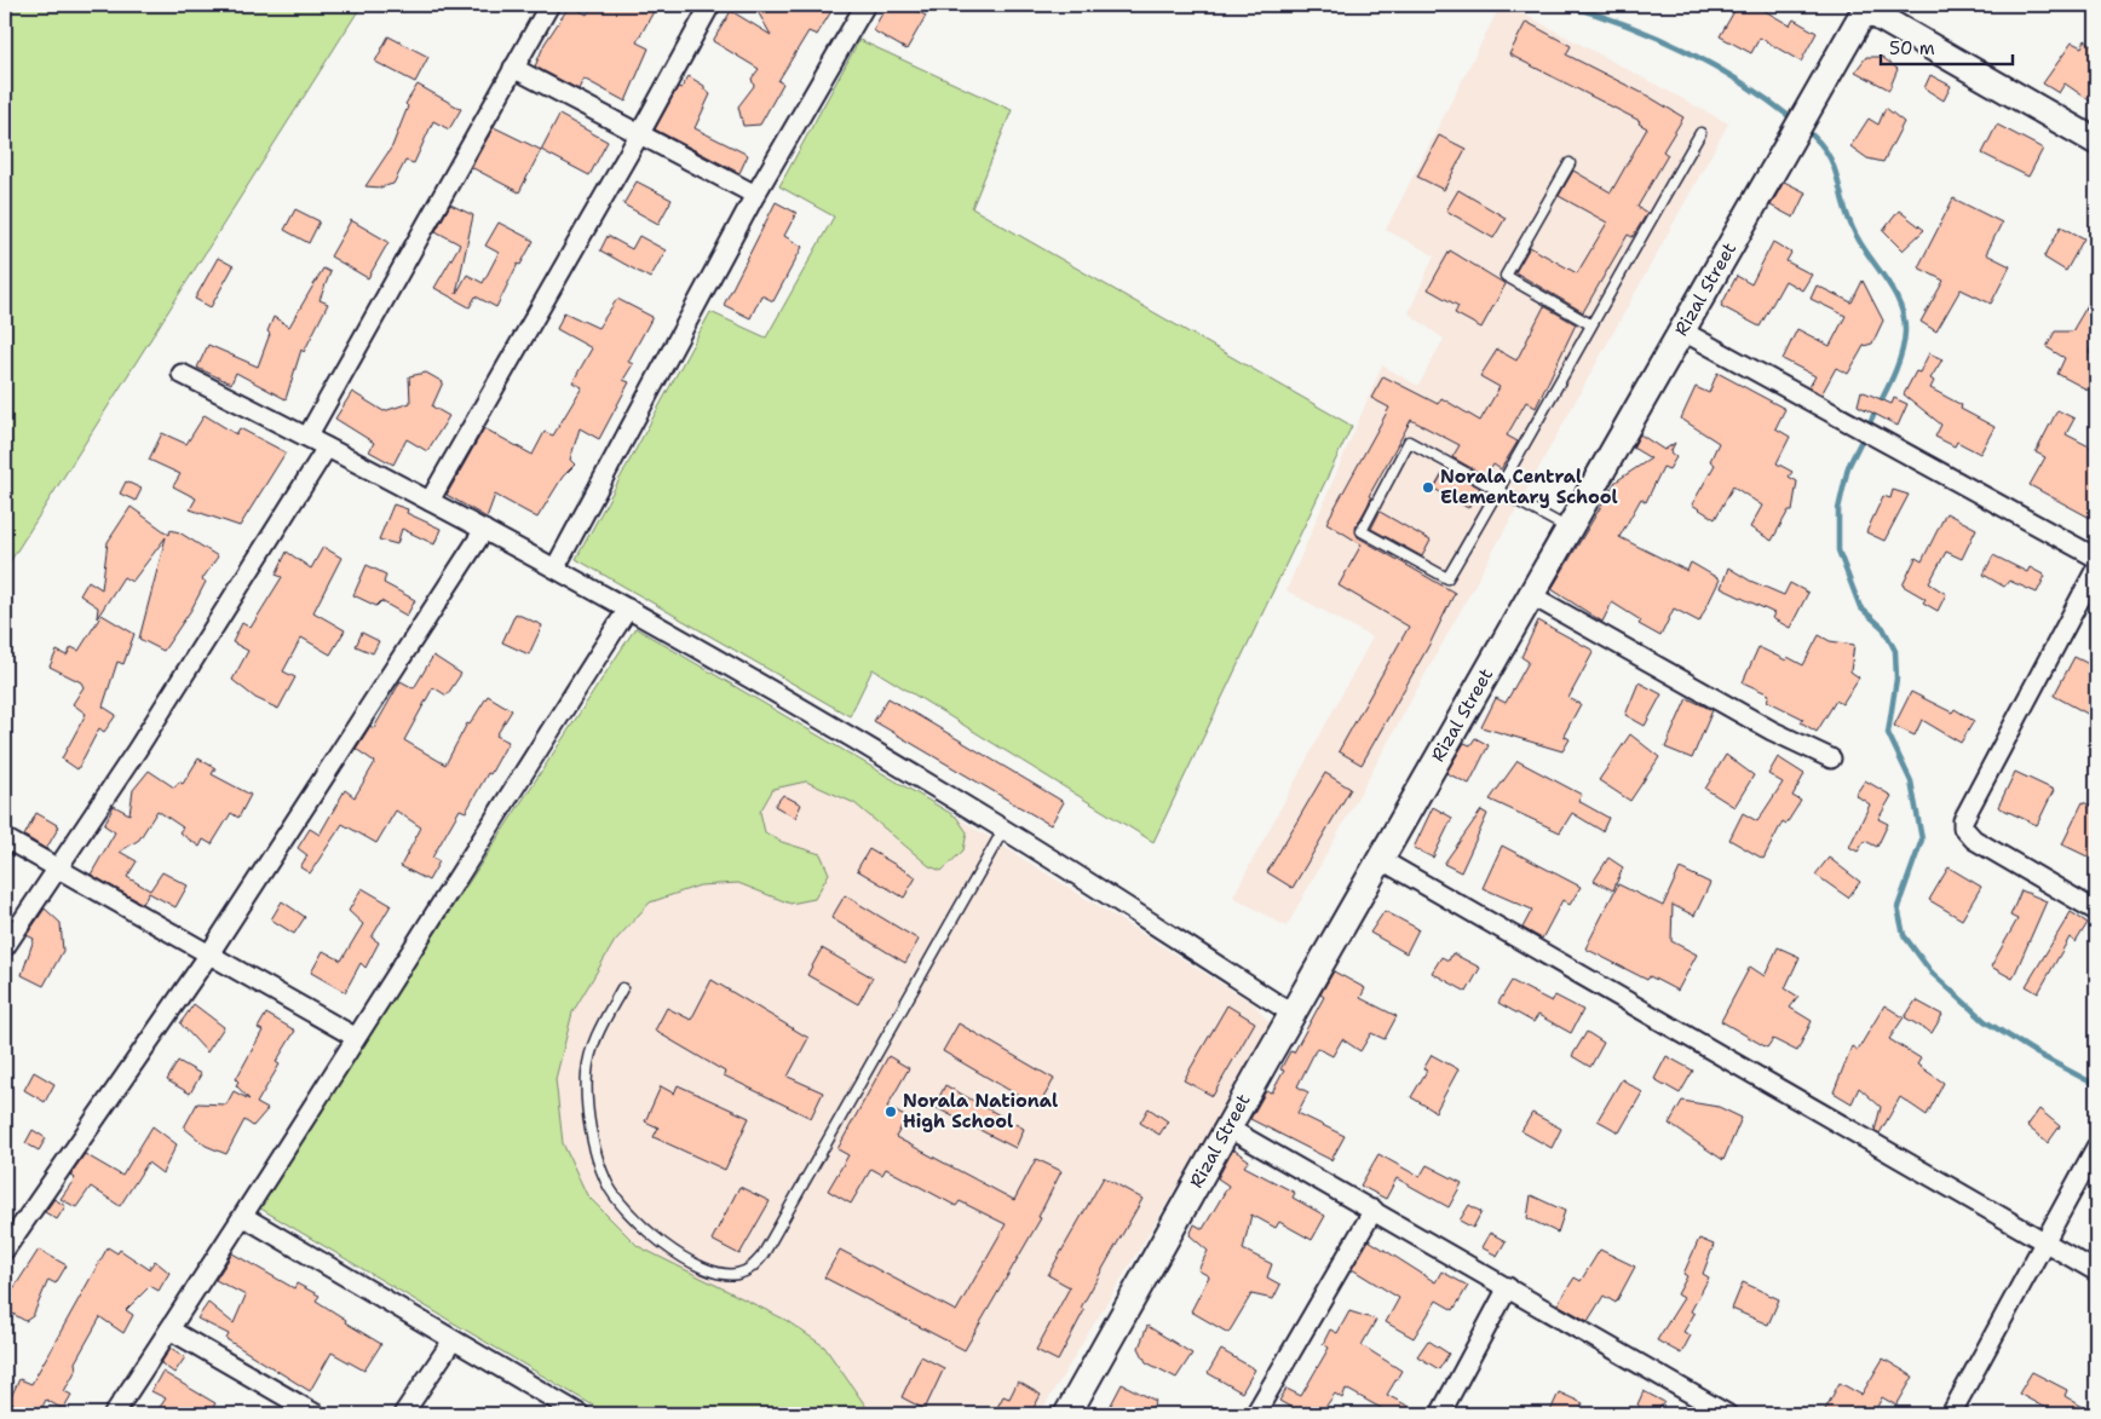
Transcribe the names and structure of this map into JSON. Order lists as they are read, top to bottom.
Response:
{
  "streets": {
    "main road": ["Rizal Street"]
  },
  "places": ["Norala Central Elementary School", "Norala National High School"],
  "scale_bar": "50 m"
}
